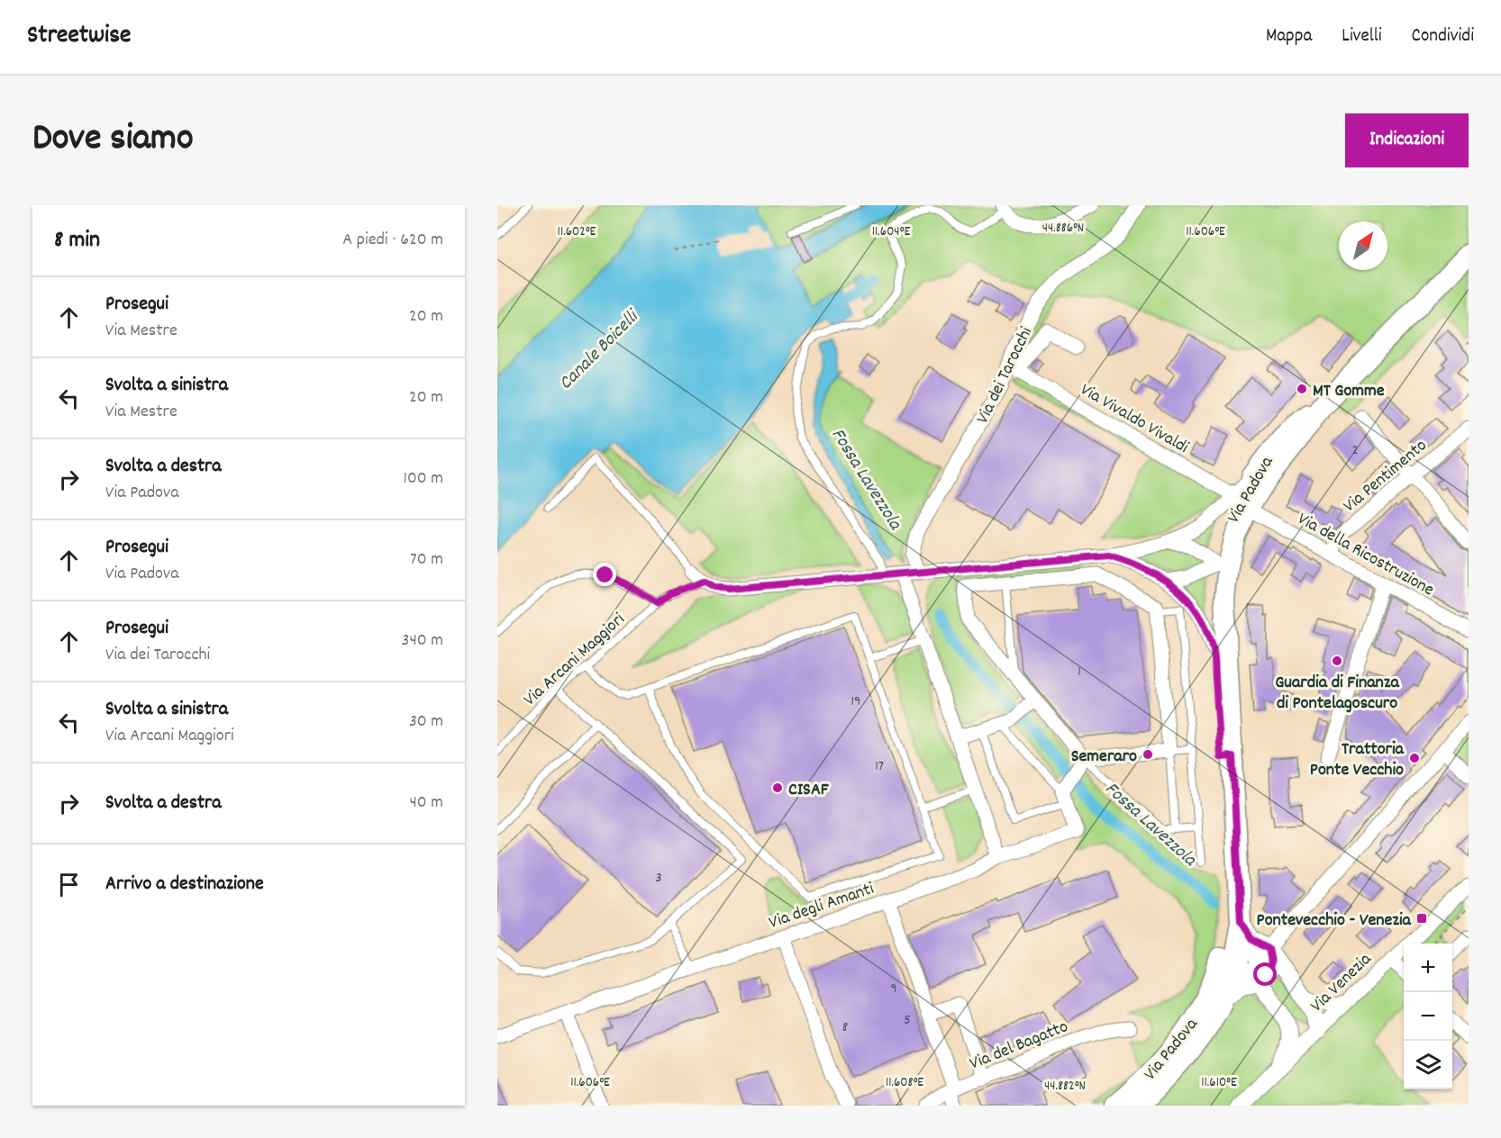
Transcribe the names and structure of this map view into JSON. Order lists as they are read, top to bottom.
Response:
{
  "streets": {
    "main road": ["Via Padova"],
    "street": [
      "Via dei Tarocchi",
      "Via Vivaldo Vivaldi",
      "Via Pentimento",
      "Via della Ricostruzione",
      "Via degli Amanti",
      "Via Venezia",
      "Via del Bagatto"
    ],
    "lane": ["Via Arcani Maggiori"]
  },
  "crossings": [
    ["Via dei Tarocchi", "Via Vivaldo Vivaldi"],
    ["Via Vivaldo Vivaldi", "Via Padova"],
    ["Via Vivaldo Vivaldi", "Via della Ricostruzione"],
    ["Via Pentimento", "Via della Ricostruzione"],
    ["Via Padova", "Via della Ricostruzione"]
  ],
  "water": ["Canale Boicelli", "Fossa Lavezzola"],
  "places": {
    "other": [
      "MT Gomme",
      "Guardia di Finanza di Pontelagoscuro",
      "Semeraro",
      "Trattoria Ponte Vecchio",
      "CISAF"
    ],
    "transit": ["Pontevecchio - Venezia"]
  },
  "house_numbers": [
    "2",
    "1",
    "19",
    "17",
    "3",
    "9",
    "5",
    "8"
  ],
  "north": "top right",
  "page": {
    "header": "Streetwise",
    "nav": ["Mappa", "Livelli", "Condividi"],
    "title": "Dove siamo",
    "buttons": "Indicazioni",
    "heading": ["8 min", "A piedi · 620 m"],
    "list": [
      ["Prosegui", "Via Mestre", "20 m"],
      ["Svolta a sinistra", "Via Mestre", "20 m"],
      ["Svolta a destra", "Via Padova", "100 m"],
      ["Prosegui", "Via Padova", "70 m"],
      ["Prosegui", "Via dei Tarocchi", "340 m"],
      ["Svolta a sinistra", "Via Arcani Maggiori", "30 m"],
      ["Svolta a destra", "40 m"],
      "Arrivo a destinazione"
    ],
    "map_buttons": ["+", "−"]
  },
  "coordinates": [
    "44.886°N",
    "11.602°E",
    "11.604°E",
    "11.606°E",
    "11.608°E",
    "11.610°E",
    "44.882°N"
  ]
}
